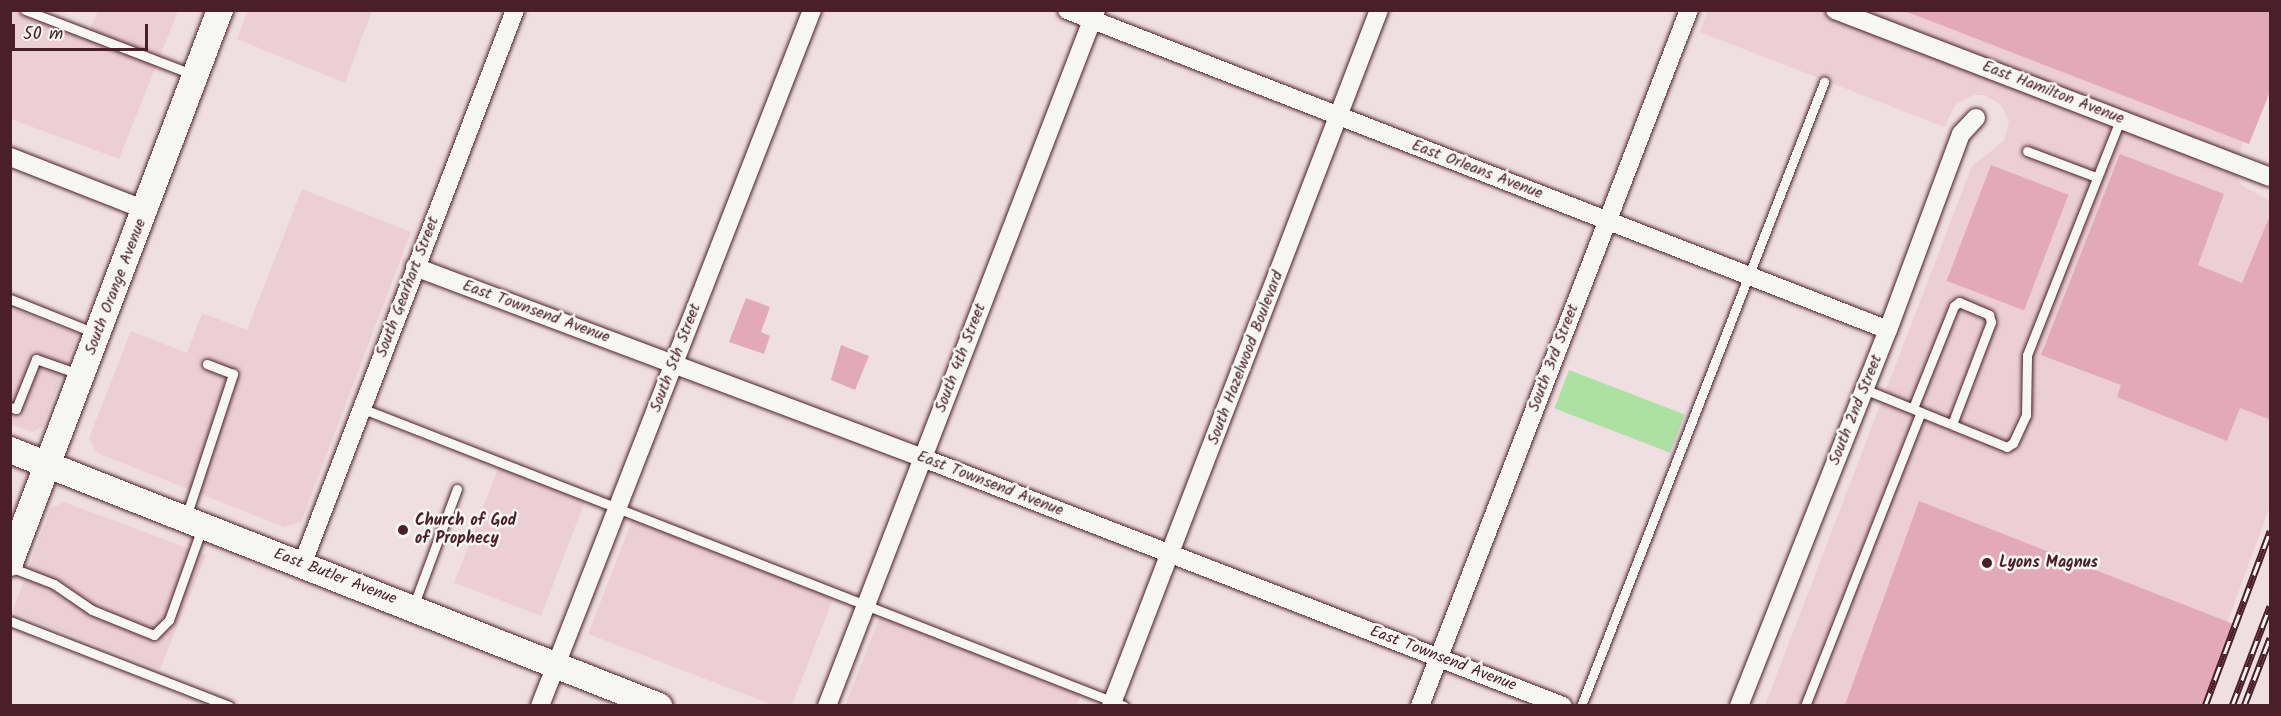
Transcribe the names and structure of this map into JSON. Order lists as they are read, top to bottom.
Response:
{
  "streets": {
    "street": [
      "East Hamilton Avenue",
      "East Orleans Avenue",
      "South Orange Avenue",
      "South Gearhart Street",
      "East Townsend Avenue",
      "South 5th Street",
      "South 4th Street",
      "South Hazelwood Boulevard",
      "South 3rd Street",
      "South 2nd Street",
      "East Butler Avenue"
    ]
  },
  "crossings": [
    ["East Orleans Avenue", "South 4th Street"],
    ["East Orleans Avenue", "South Hazelwood Boulevard"],
    ["East Orleans Avenue", "South 3rd Street"],
    ["East Orleans Avenue", "South 2nd Street"],
    ["South Orange Avenue", "East Butler Avenue"],
    ["South Gearhart Street", "East Townsend Avenue"],
    ["South Gearhart Street", "East Butler Avenue"],
    ["East Townsend Avenue", "South 5th Street"],
    ["East Townsend Avenue", "South 4th Street"],
    ["East Townsend Avenue", "South Hazelwood Boulevard"],
    ["East Townsend Avenue", "South 3rd Street"],
    ["South 5th Street", "East Butler Avenue"]
  ],
  "places": ["Church of God of Prophecy", "Lyons Magnus"],
  "scale_bar": "50 m"
}
